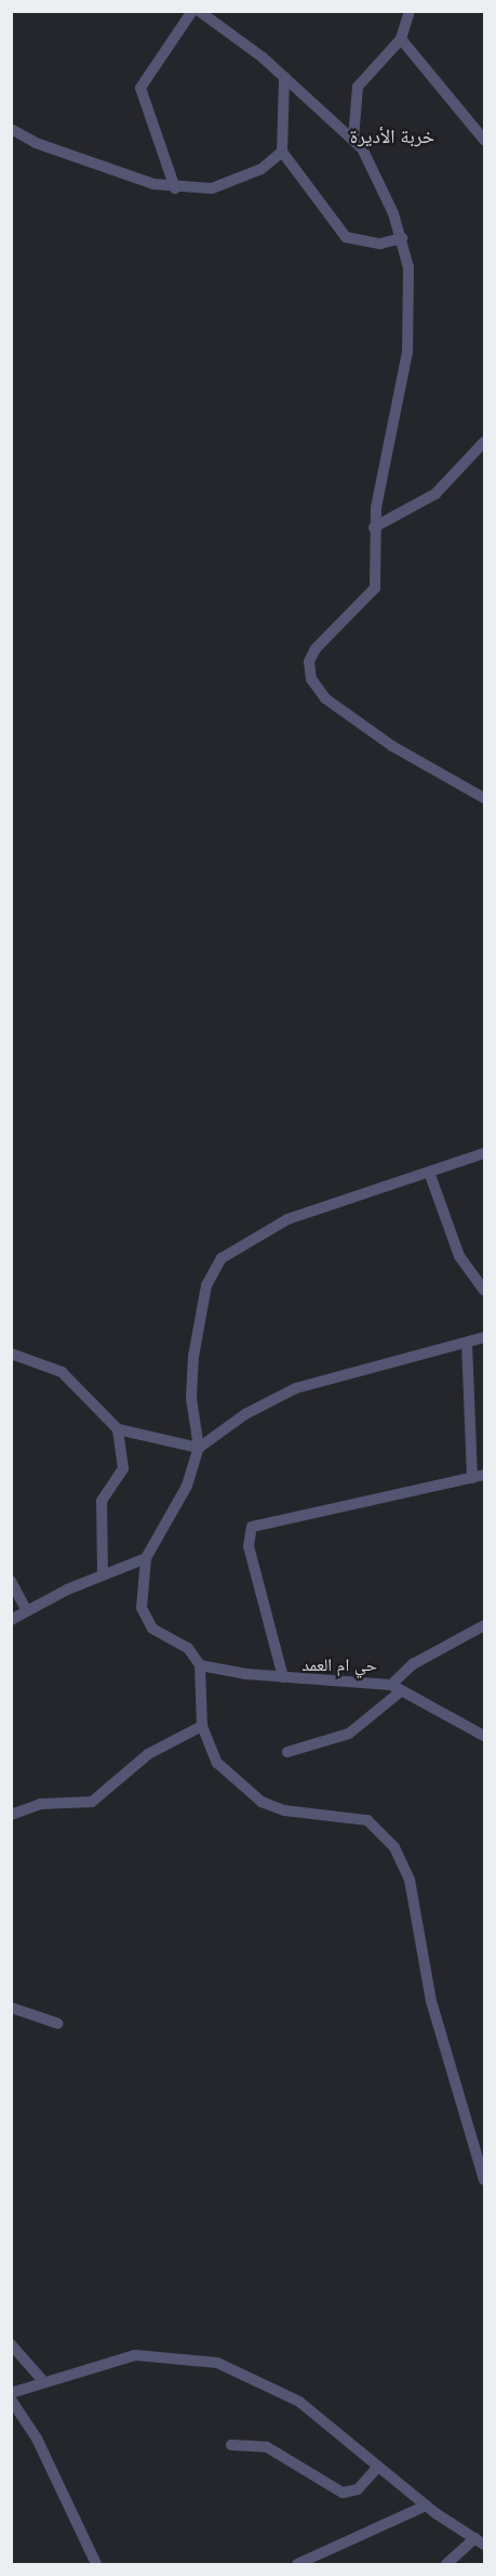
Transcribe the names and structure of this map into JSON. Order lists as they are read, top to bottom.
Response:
{
  "districts": ["خربة الأديرة", "حي ام العمد"]
}
